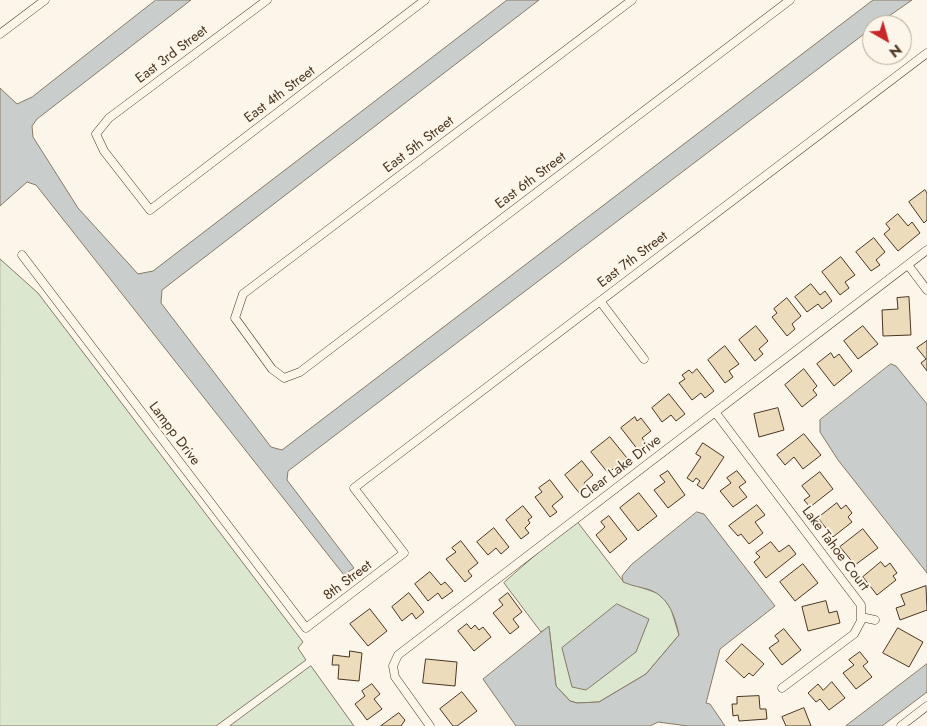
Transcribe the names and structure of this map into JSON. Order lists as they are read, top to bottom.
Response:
{
  "streets": {
    "street": [
      "East 3rd Street",
      "East 4th Street",
      "East 5th Street",
      "East 6th Street",
      "East 7th Street",
      "Lampp Drive",
      "Clear Lake Drive",
      "Lake Tahoe Court",
      "8th Street"
    ]
  },
  "crossings": [
    ["East 3rd Street", "East 4th Street"],
    ["East 5th Street", "East 6th Street"],
    ["East 7th Street", "8th Street"],
    ["Lampp Drive", "8th Street"],
    ["Clear Lake Drive", "Lake Tahoe Court"]
  ],
  "north": "bottom right"
}
